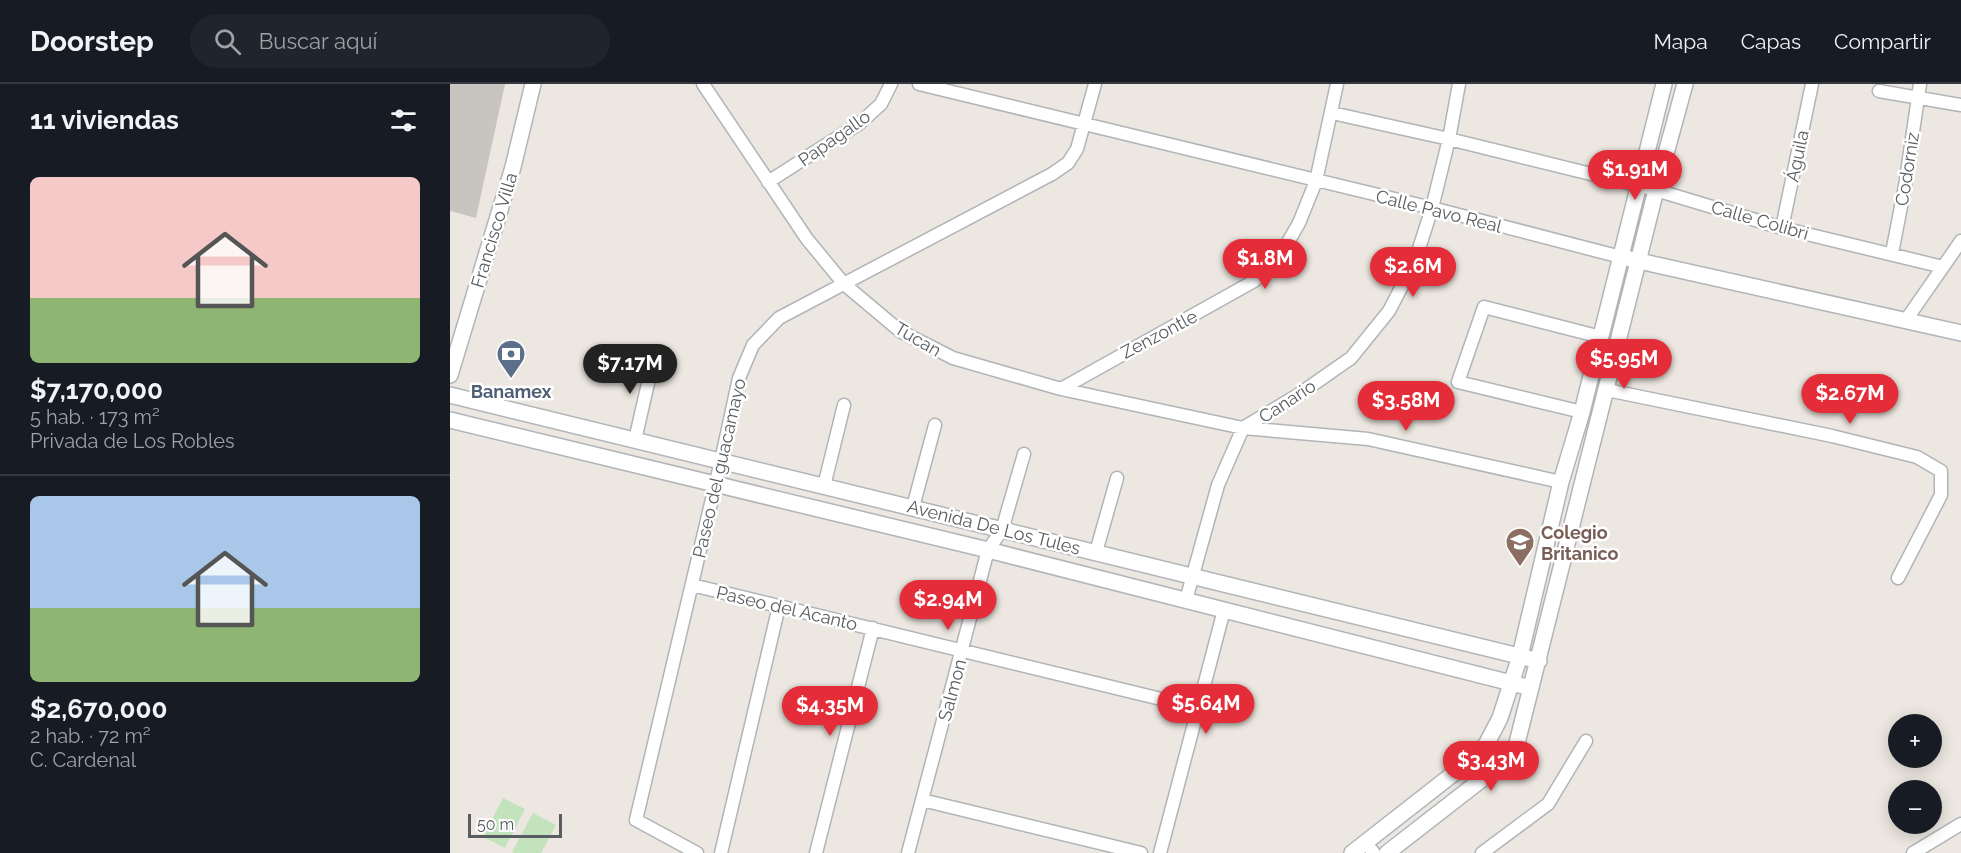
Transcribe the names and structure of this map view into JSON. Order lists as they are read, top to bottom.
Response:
{
  "streets": {
    "street": [
      "Papagallo",
      "Águila",
      "Codorniz",
      "Calle Pavo Real",
      "Calle Colibri",
      "Francisco Villa",
      "Zenzontle",
      "Tucan",
      "Canario",
      "Paseo del guacamayo",
      "Avenida De Los Tules",
      "Paseo del Acanto",
      "Salmon"
    ]
  },
  "crossings": [
    ["Papagallo", "Tucan"],
    ["Águila", "Calle Colibri"],
    ["Codorniz", "Calle Colibri"],
    ["Calle Pavo Real", "Zenzontle"],
    ["Calle Pavo Real", "Canario"],
    ["Calle Pavo Real", "Paseo del guacamayo"],
    ["Calle Colibri", "Zenzontle"],
    ["Calle Colibri", "Canario"],
    ["Zenzontle", "Tucan"],
    ["Tucan", "Canario"],
    ["Tucan", "Paseo del guacamayo"],
    ["Canario", "Avenida De Los Tules"],
    ["Paseo del guacamayo", "Avenida De Los Tules"],
    ["Paseo del guacamayo", "Paseo del Acanto"],
    ["Avenida De Los Tules", "Salmon"],
    ["Paseo del Acanto", "Salmon"]
  ],
  "places": {
    "bank": ["Banamex"],
    "school or university": ["Colegio Britanico"]
  },
  "scale_bar": "50 m",
  "page": {
    "header": "Doorstep",
    "search": "Buscar aquí",
    "nav": ["Mapa", "Capas", "Compartir"],
    "heading": "11 viviendas",
    "price": [
      "$1.91M",
      "$1.8M",
      "$2.6M",
      "$5.95M",
      "$7.17M",
      "$2.67M",
      "$3.58M",
      "$2.94M",
      "$5.64M",
      "$4.35M",
      "$3.43M"
    ],
    "list": [
      {
        "name": "$7,170,000",
        "note": "5 hab. · 173 m² · Privada de Los Robles"
      },
      {
        "name": "$2,670,000",
        "note": "2 hab. · 72 m² · C. Cardenal"
      }
    ],
    "map_buttons": ["+", "−"],
    "scale": "50 m"
  }
}
